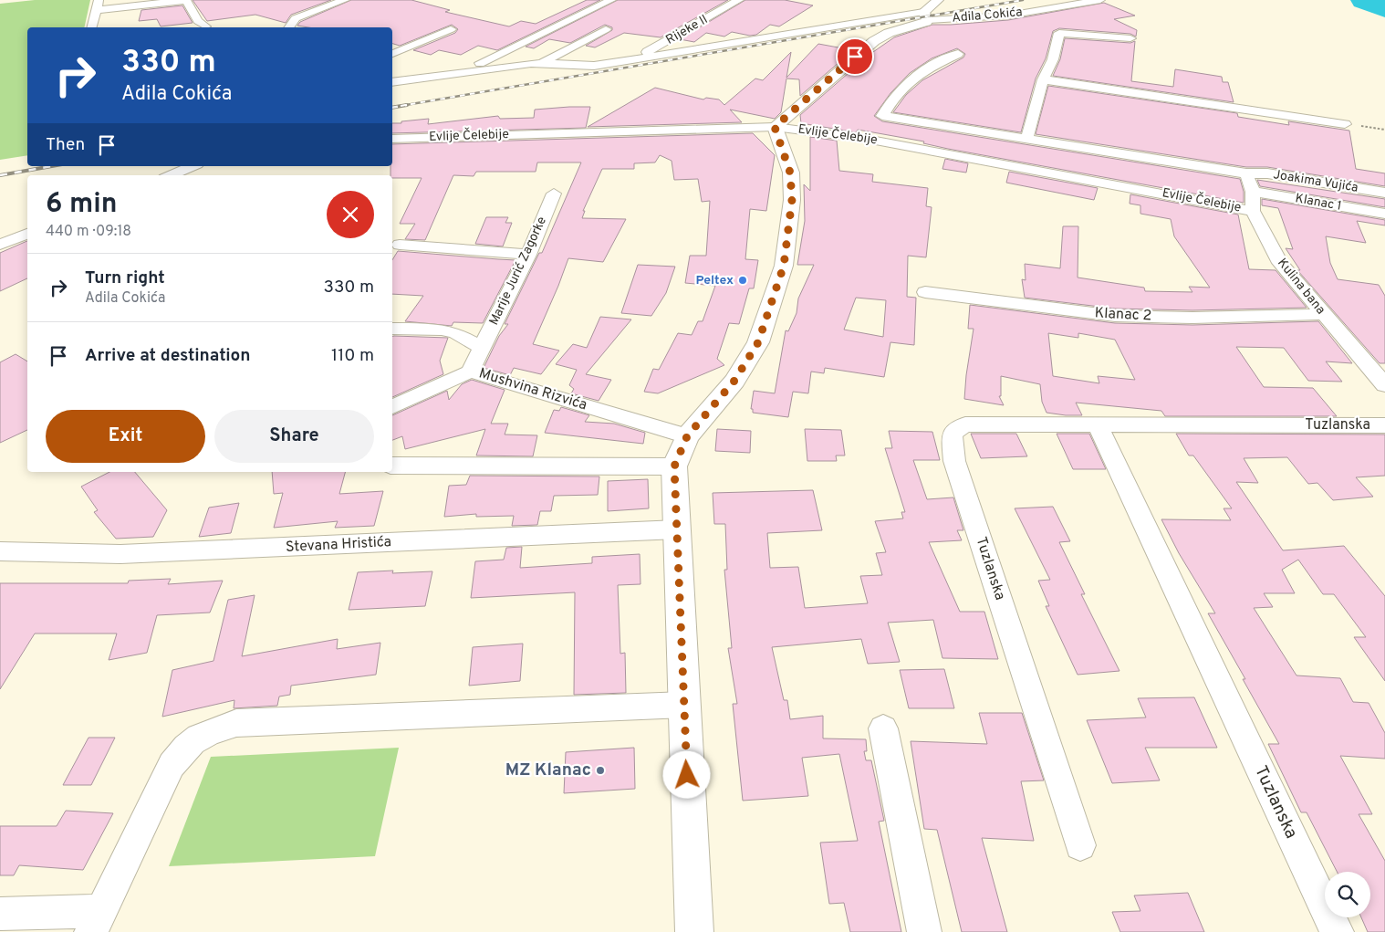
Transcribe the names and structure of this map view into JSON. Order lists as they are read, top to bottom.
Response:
{
  "streets": {
    "street": [
      "Adila Cokića",
      "Rijeke II",
      "Evlije Čelebije",
      "Joakima Vujića",
      "Klanac 1",
      "Marije Jurić Zagorke",
      "Kulina bana",
      "Klanac 2",
      "Mushvina Rizvića",
      "Tuzlanska",
      "Stevana Hristića"
    ]
  },
  "crossings": [
    ["Adila Cokića", "Evlije Čelebije"],
    ["Evlije Čelebije", "Kulina bana"],
    ["Joakima Vujića", "Kulina bana"],
    ["Klanac 1", "Kulina bana"],
    ["Marije Jurić Zagorke", "Mushvina Rizvića"],
    ["Kulina bana", "Klanac 2"]
  ],
  "places": ["Peltex", "MZ Klanac"],
  "page": {
    "turn": ["330 m", "Adila Cokića"],
    "then": "Then",
    "heading": ["6 min", "440 m · 09:18"],
    "list": [
      {
        "name": "Turn right",
        "note": "Adila Cokića",
        "value": "330 m"
      },
      {
        "name": "Arrive at destination",
        "value": "110 m"
      }
    ],
    "buttons": ["Exit", "Share"]
  }
}
